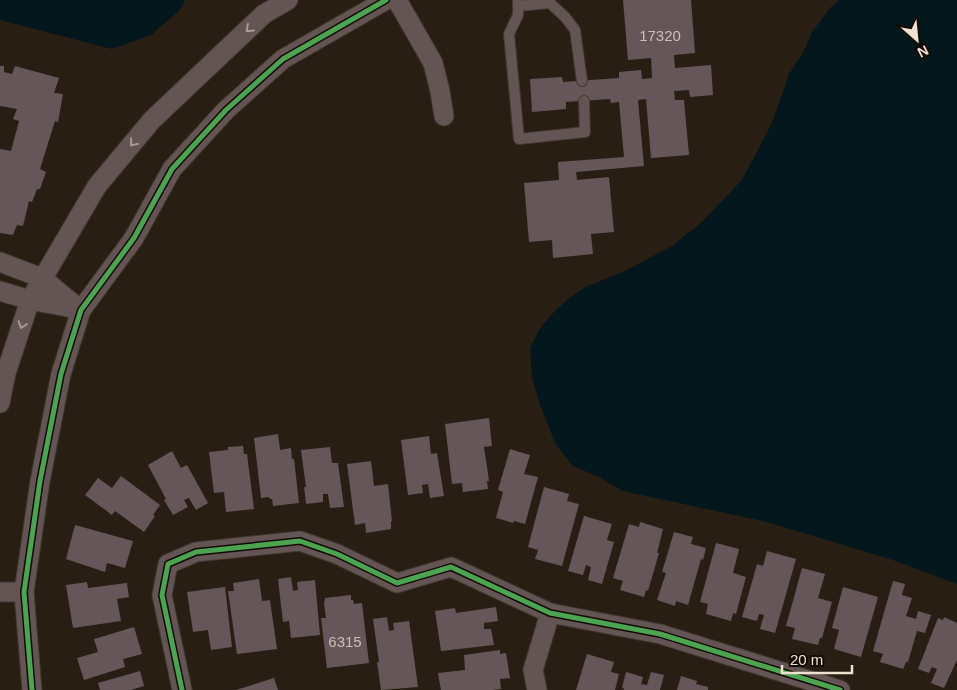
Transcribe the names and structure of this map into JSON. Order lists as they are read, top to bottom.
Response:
{
  "house_numbers": ["17320", "6315"],
  "scale_bar": "20 m",
  "north": "bottom right"
}
